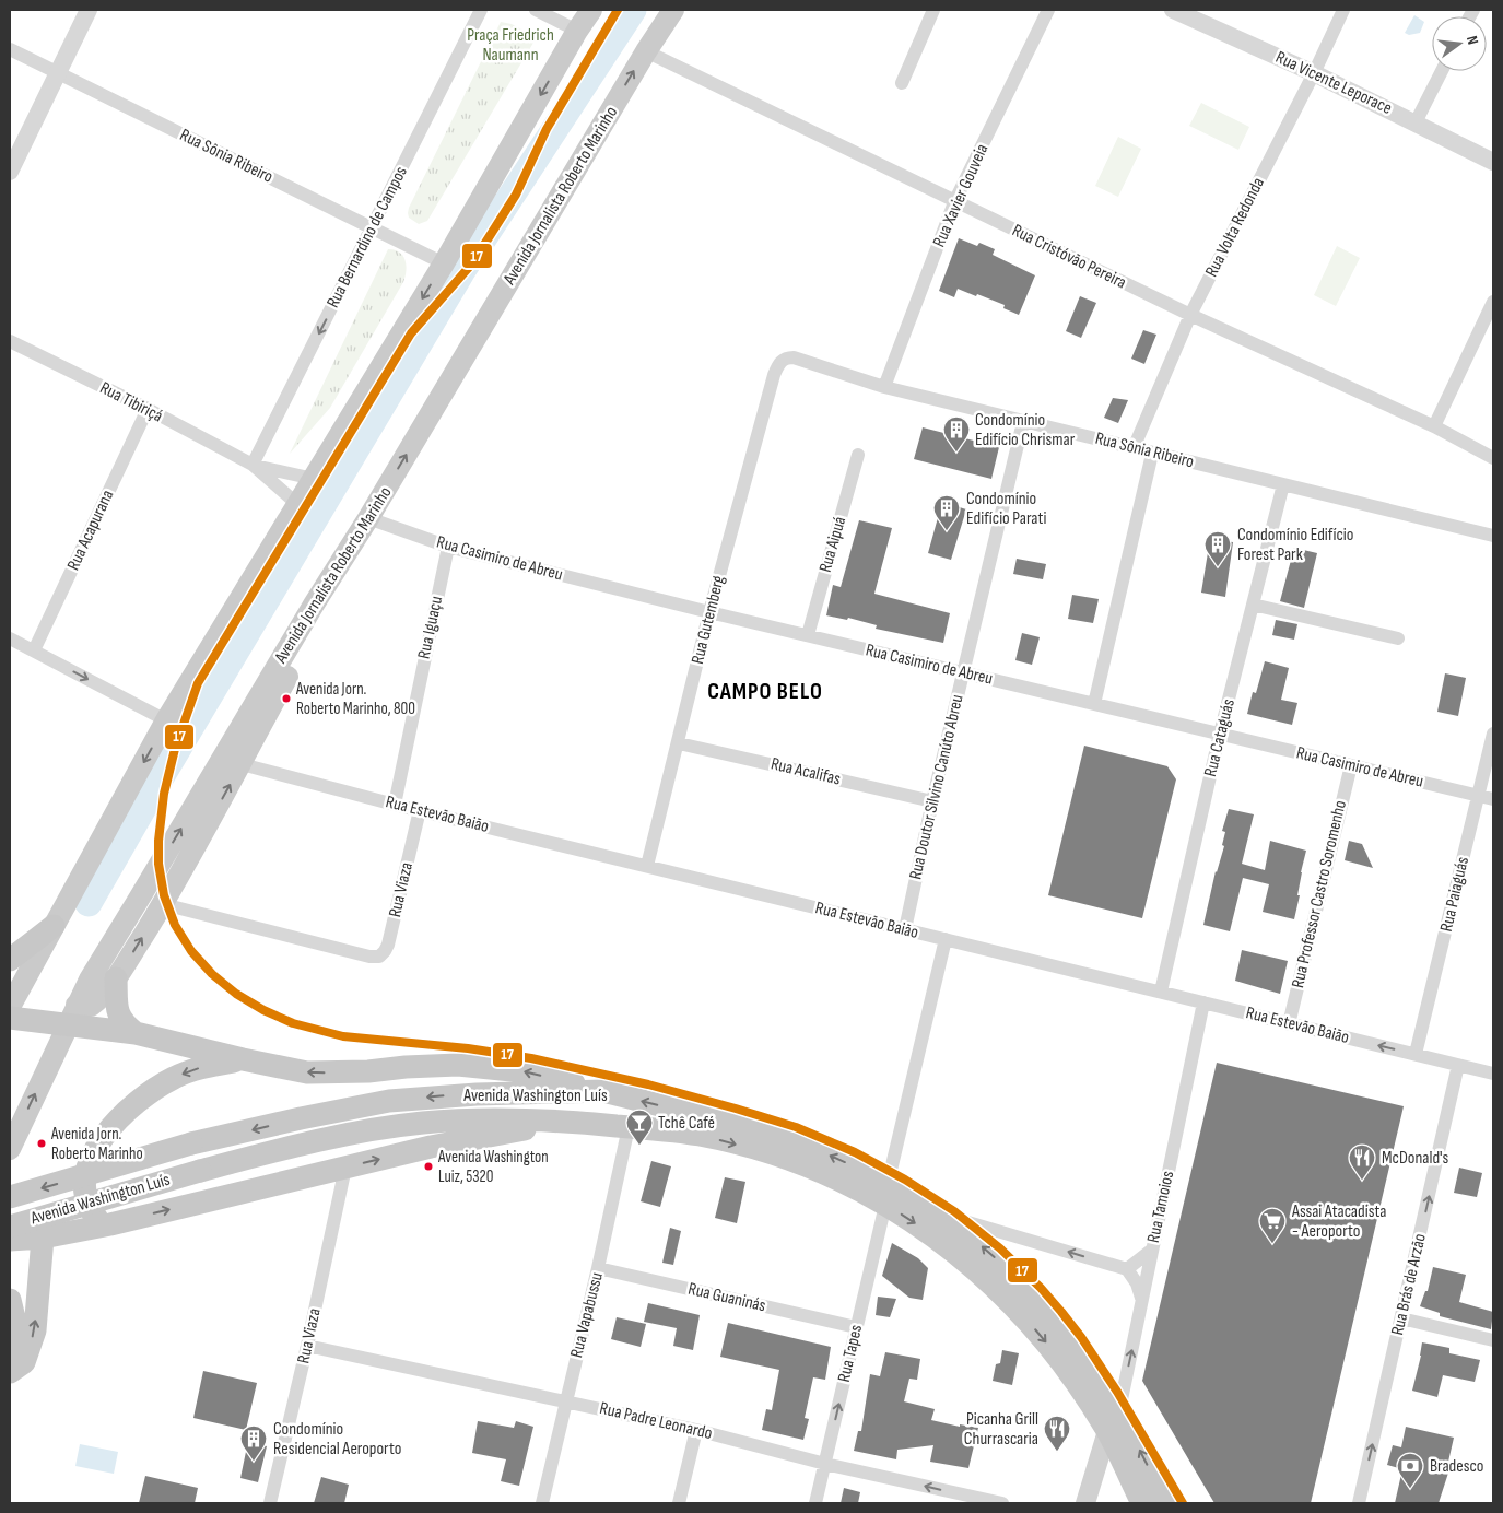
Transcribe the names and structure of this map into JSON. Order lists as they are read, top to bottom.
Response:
{
  "streets": {
    "highway": ["Avenida Washington Luís"],
    "main road": ["Avenida Jornalista Roberto Marinho"],
    "street": [
      "Rua Vicente Leporace",
      "Rua Sônia Ribeiro",
      "Rua Xavier Gouveia",
      "Rua Volta Redonda",
      "Rua Bernardino de Campos",
      "Rua Cristóvão Pereira",
      "Rua Tibiriçá",
      "Rua Acapurana",
      "Rua Aipuá",
      "Rua Casimiro de Abreu",
      "Rua Gutemberg",
      "Rua Iguaçu",
      "Rua Cataguás",
      "Rua Acalifas",
      "Rua Doutor Silvino Canúto Abreu",
      "Rua Estevão Baião",
      "Rua Viaza",
      "Rua Professor Castro Soromenho",
      "Rua Paiaguás",
      "Rua Tamoios",
      "Rua Brás de Arzão",
      "Rua Guaninás",
      "Rua Vapabussu",
      "Rua Tapes",
      "Rua Padre Leonardo"
    ]
  },
  "crossings": [
    ["Rua Vicente Leporace", "Rua Volta Redonda"],
    ["Rua Sônia Ribeiro", "Rua Xavier Gouveia"],
    ["Rua Sônia Ribeiro", "Rua Volta Redonda"],
    ["Rua Sônia Ribeiro", "Rua Bernardino de Campos"],
    ["Rua Sônia Ribeiro", "Rua Gutemberg"],
    ["Rua Sônia Ribeiro", "Rua Cataguás"],
    ["Rua Sônia Ribeiro", "Rua Doutor Silvino Canúto Abreu"],
    ["Avenida Jornalista Roberto Marinho", "Rua Cristóvão Pereira"],
    ["Avenida Jornalista Roberto Marinho", "Rua Casimiro de Abreu"],
    ["Rua Xavier Gouveia", "Rua Cristóvão Pereira"],
    ["Rua Volta Redonda", "Rua Cristóvão Pereira"],
    ["Rua Bernardino de Campos", "Rua Tibiriçá"],
    ["Rua Tibiriçá", "Rua Acapurana"],
    ["Rua Aipuá", "Rua Casimiro de Abreu"],
    ["Rua Casimiro de Abreu", "Rua Gutemberg"],
    ["Rua Casimiro de Abreu", "Rua Iguaçu"],
    ["Rua Casimiro de Abreu", "Rua Cataguás"],
    ["Rua Casimiro de Abreu", "Rua Doutor Silvino Canúto Abreu"],
    ["Rua Casimiro de Abreu", "Rua Professor Castro Soromenho"],
    ["Rua Casimiro de Abreu", "Rua Paiaguás"],
    ["Rua Gutemberg", "Rua Acalifas"],
    ["Rua Gutemberg", "Rua Estevão Baião"],
    ["Rua Iguaçu", "Rua Estevão Baião"],
    ["Rua Cataguás", "Rua Estevão Baião"],
    ["Rua Acalifas", "Rua Doutor Silvino Canúto Abreu"],
    ["Rua Doutor Silvino Canúto Abreu", "Rua Estevão Baião"],
    ["Rua Estevão Baião", "Rua Viaza"],
    ["Rua Estevão Baião", "Rua Professor Castro Soromenho"],
    ["Rua Estevão Baião", "Rua Paiaguás"],
    ["Rua Estevão Baião", "Rua Tamoios"],
    ["Rua Estevão Baião", "Rua Brás de Arzão"],
    ["Rua Estevão Baião", "Rua Tapes"],
    ["Rua Viaza", "Rua Padre Leonardo"],
    ["Avenida Washington Luís", "Rua Tamoios"],
    ["Avenida Washington Luís", "Rua Vapabussu"],
    ["Avenida Washington Luís", "Rua Tapes"],
    ["Rua Guaninás", "Rua Vapabussu"],
    ["Rua Guaninás", "Rua Tapes"],
    ["Rua Vapabussu", "Rua Padre Leonardo"],
    ["Rua Tapes", "Rua Padre Leonardo"]
  ],
  "one_way": ["Rua Bernardino de Campos", "Rua Brás de Arzão"],
  "districts": ["CAMPO BELO"],
  "parks": ["Praça Friedrich Naumann"],
  "places": {
    "building": [
      "Condomínio Edifício Chrismar",
      "Condomínio Edifício Parati",
      "Condomínio Edifício Forest Park",
      "Condomínio Residencial Aeroporto"
    ],
    "other": ["Avenida Jorn. Roberto Marinho, 800", "Avenida Jorn. Roberto Marinho", "Avenida Washington Luiz, 5320"],
    "bar": ["Tchê Café"],
    "restaurant": ["McDonald's", "Picanha Grill Churrascaria"],
    "supermarket": ["Assai Atacadista - Aeroporto"],
    "bank": ["Bradesco"]
  },
  "lines": ["transit line 17"],
  "north": "right"
}
